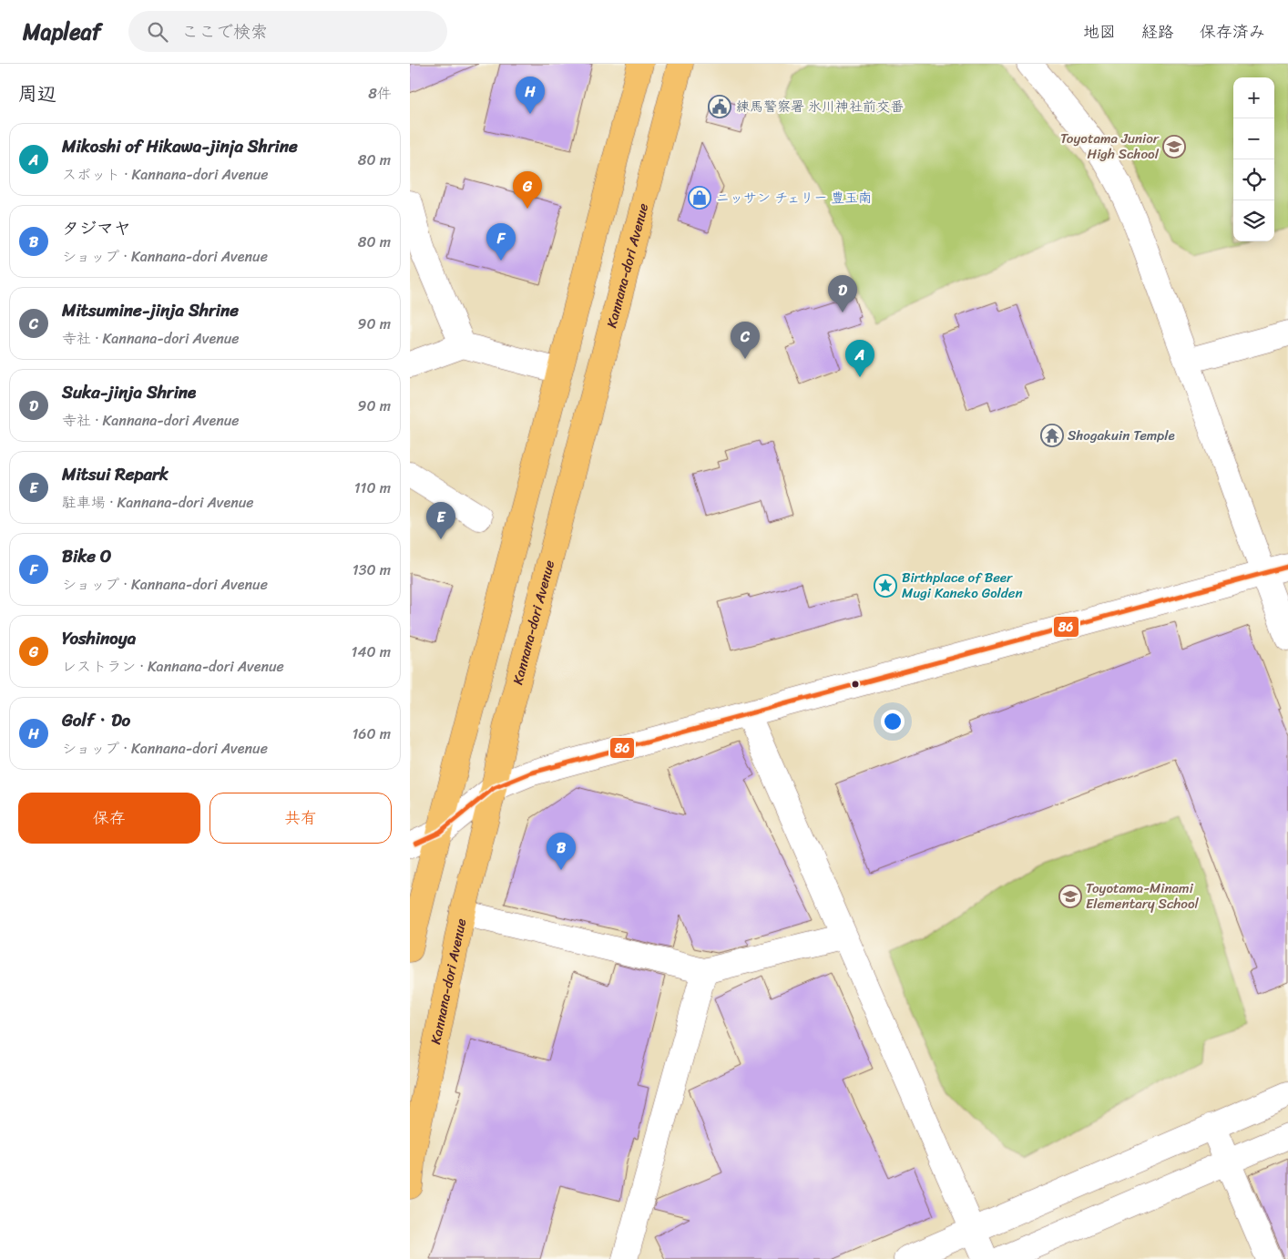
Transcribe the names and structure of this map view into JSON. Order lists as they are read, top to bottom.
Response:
{
  "streets": {
    "main road": ["Kannana-dori Avenue"]
  },
  "places": {
    "public building": ["練馬警察署 氷川神社前交番"],
    "school or university": ["Toyotama Junior High School", "Toyotama-Minami Elementary School"],
    "shop": ["ニッサン チェリー 豊玉南"],
    "temple": ["Shogakuin Temple"],
    "place": ["Birthplace of Beer Mugi Kaneko Golden"]
  },
  "lines": ["transit line 86"],
  "page": {
    "header": "Mapleaf",
    "search": "ここで検索",
    "nav": ["地図", "経路", "保存済み"],
    "heading": ["周辺", "8件"],
    "pins": [
      "H",
      "G",
      "F",
      "D",
      "C",
      "A",
      "E",
      "B"
    ],
    "map_buttons": ["+", "−"],
    "list": [
      {
        "mark": "A",
        "name": "Mikoshi of Hikawa-jinja Shrine",
        "note": "スポット · Kannana-dori Avenue",
        "value": "80 m"
      },
      {
        "mark": "B",
        "name": "タジマヤ",
        "note": "ショップ · Kannana-dori Avenue",
        "value": "80 m"
      },
      {
        "mark": "C",
        "name": "Mitsumine-jinja Shrine",
        "note": "寺社 · Kannana-dori Avenue",
        "value": "90 m"
      },
      {
        "mark": "D",
        "name": "Suka-jinja Shrine",
        "note": "寺社 · Kannana-dori Avenue",
        "value": "90 m"
      },
      {
        "mark": "E",
        "name": "Mitsui Repark",
        "note": "駐車場 · Kannana-dori Avenue",
        "value": "110 m"
      },
      {
        "mark": "F",
        "name": "Bike O",
        "note": "ショップ · Kannana-dori Avenue",
        "value": "130 m"
      },
      {
        "mark": "G",
        "name": "Yoshinoya",
        "note": "レストラン · Kannana-dori Avenue",
        "value": "140 m"
      },
      {
        "mark": "H",
        "name": "Golf・Do",
        "note": "ショップ · Kannana-dori Avenue",
        "value": "160 m"
      }
    ],
    "buttons": ["保存", "共有"]
  }
}
